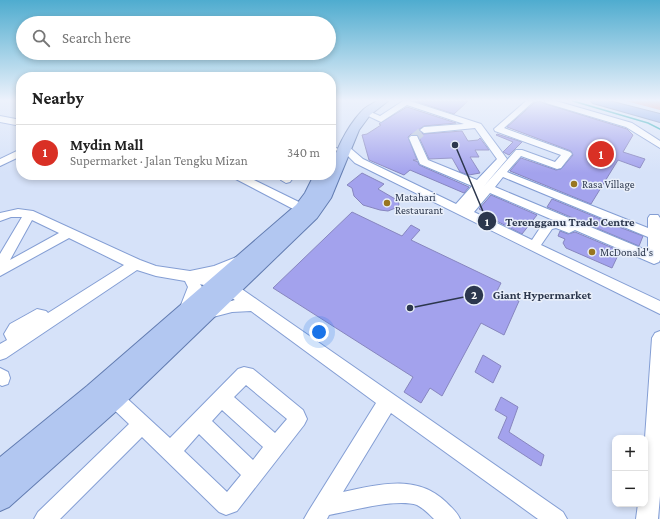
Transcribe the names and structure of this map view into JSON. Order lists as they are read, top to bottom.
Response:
{
  "places": [
    "Terengganu Trade Centre",
    "Rasa Village",
    "Matahari Restaurant",
    "McDonald's",
    "Giant Hypermarket"
  ],
  "page": {
    "search": "Search here",
    "heading": "Nearby",
    "list": [
      {
        "mark": "1",
        "name": "Mydin Mall",
        "note": "Supermarket · Jalan Tengku Mizan",
        "value": "340 m"
      }
    ],
    "pins": "1",
    "map_buttons": ["+", "−"]
  }
}
